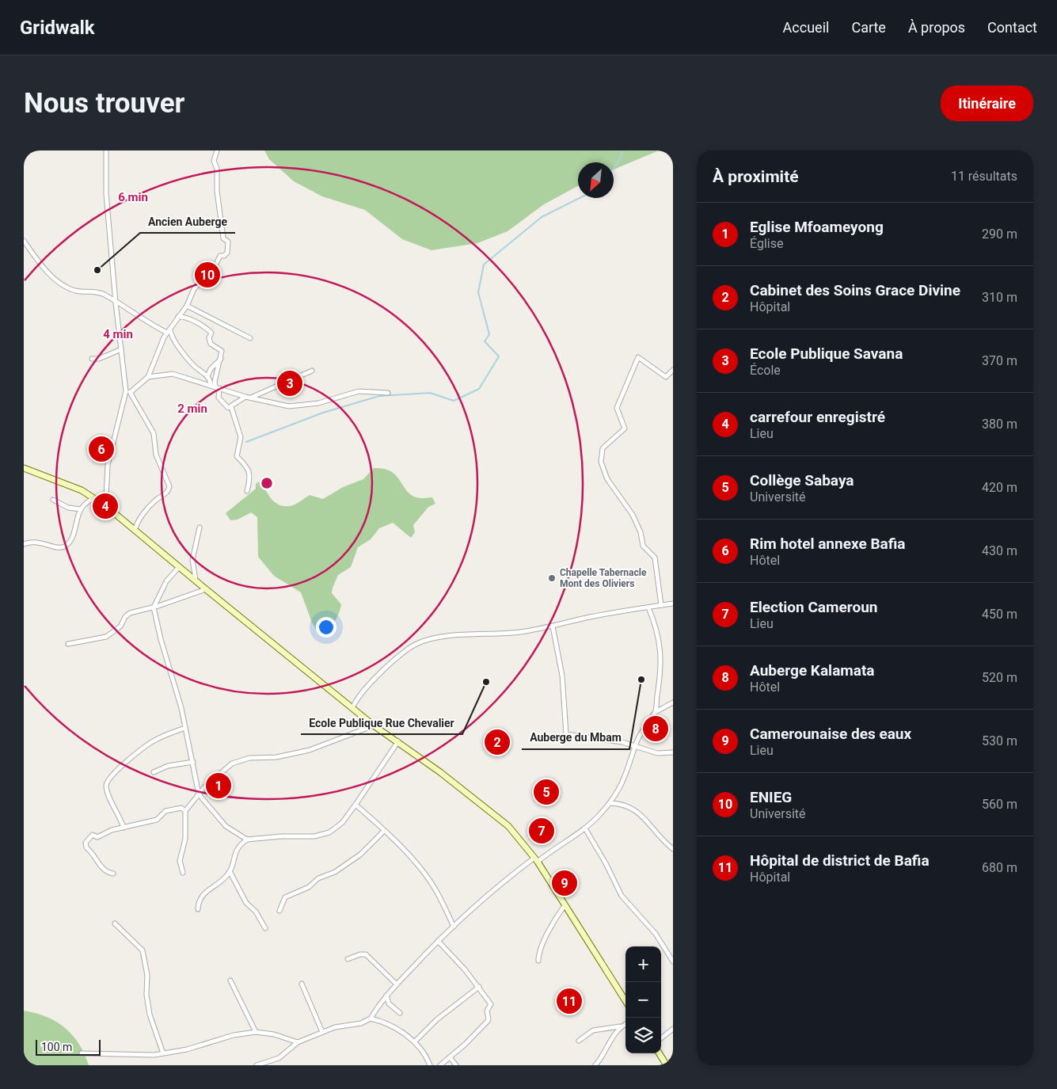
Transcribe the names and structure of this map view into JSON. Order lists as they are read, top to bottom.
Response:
{
  "places": [
    "Ancien Auberge",
    "Chapelle Tabernacle Mont des Oliviers",
    "Auberge du Mbam",
    "Ecole Publique Rue Chevalier"
  ],
  "scale_bar": "100 m",
  "north": "bottom left",
  "page": {
    "header": "Gridwalk",
    "nav": [
      "Accueil",
      "Carte",
      "À propos",
      "Contact"
    ],
    "buttons": "Itinéraire",
    "title": "Nous trouver",
    "heading": ["À proximité", "11 résultats"],
    "list": [
      {
        "mark": "1",
        "name": "Eglise Mfoameyong",
        "note": "Église",
        "value": "290 m"
      },
      {
        "mark": "2",
        "name": "Cabinet des Soins Grace Divine",
        "note": "Hôpital",
        "value": "310 m"
      },
      {
        "mark": "3",
        "name": "Ecole Publique Savana",
        "note": "École",
        "value": "370 m"
      },
      {
        "mark": "4",
        "name": "carrefour enregistré",
        "note": "Lieu",
        "value": "380 m"
      },
      {
        "mark": "5",
        "name": "Collège Sabaya",
        "note": "Université",
        "value": "420 m"
      },
      {
        "mark": "6",
        "name": "Rim hotel annexe Bafia",
        "note": "Hôtel",
        "value": "430 m"
      },
      {
        "mark": "7",
        "name": "Election Cameroun",
        "note": "Lieu",
        "value": "450 m"
      },
      {
        "mark": "8",
        "name": "Auberge Kalamata",
        "note": "Hôtel",
        "value": "520 m"
      },
      {
        "mark": "9",
        "name": "Camerounaise des eaux",
        "note": "Lieu",
        "value": "530 m"
      },
      {
        "mark": "10",
        "name": "ENIEG",
        "note": "Université",
        "value": "560 m"
      },
      {
        "mark": "11",
        "name": "Hôpital de district de Bafia",
        "note": "Hôpital",
        "value": "680 m"
      }
    ],
    "pins": [
      "10",
      "3",
      "6",
      "4",
      "8",
      "2",
      "1",
      "5",
      "7",
      "9",
      "11"
    ],
    "map_buttons": ["+", "−"],
    "scale": "100 m"
  },
  "rings": ["6 min", "4 min", "2 min"]
}
